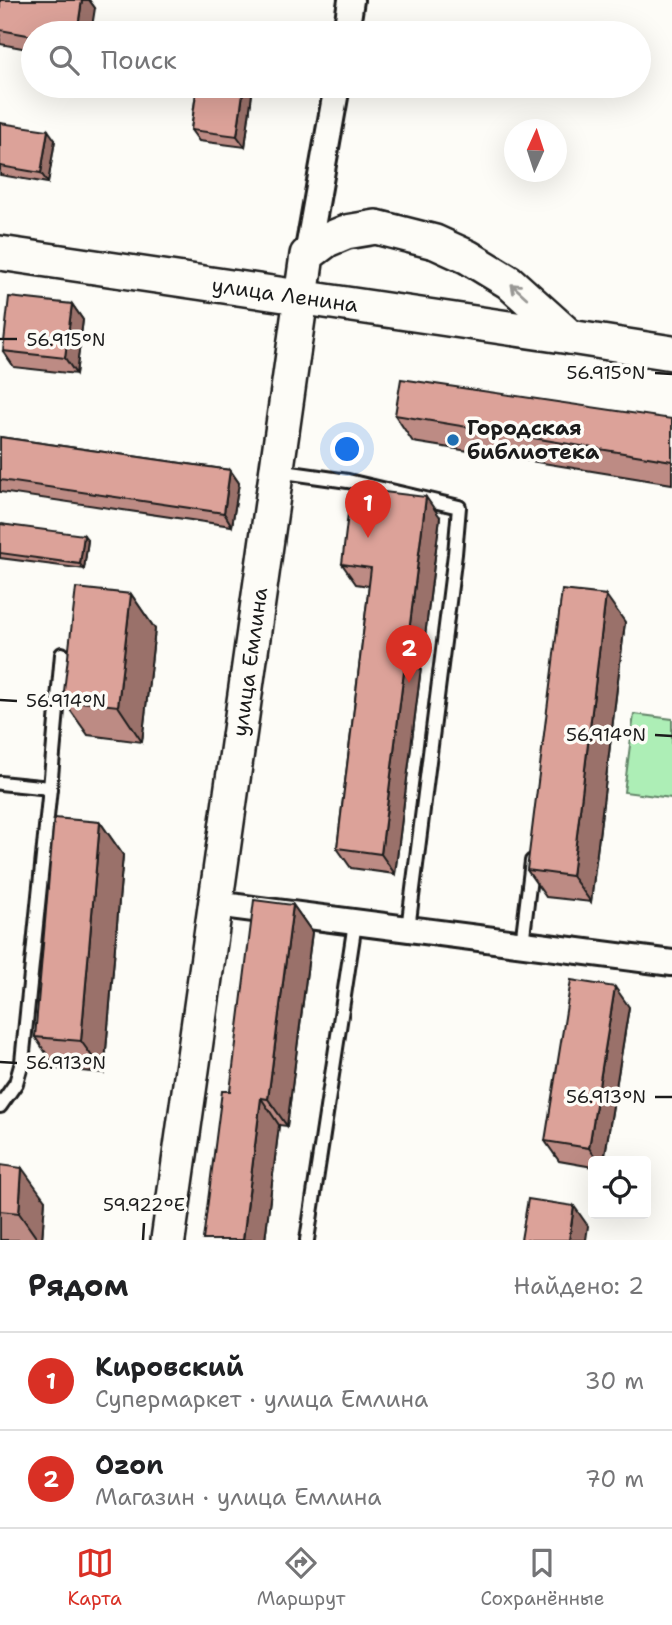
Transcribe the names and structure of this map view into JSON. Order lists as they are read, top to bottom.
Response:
{
  "streets": {
    "street": ["улица Ленина", "улица Емлина"]
  },
  "crossings": [
    ["улица Ленина", "улица Емлина"]
  ],
  "places": ["Городская библиотека"],
  "north": "top",
  "page": {
    "search": "Поиск",
    "pins": ["1", "2"],
    "heading": ["Рядом", "Найдено: 2"],
    "list": [
      {
        "mark": "1",
        "name": "Кировский",
        "note": "Супермаркет · улица Емлина",
        "value": "30 m"
      },
      {
        "mark": "2",
        "name": "Ozon",
        "note": "Магазин · улица Емлина",
        "value": "70 m"
      }
    ],
    "nav": ["Карта", "Маршрут", "Сохранённые"]
  },
  "coordinates": [
    "56.915°N",
    "56.914°N",
    "56.913°N",
    "59.922°E"
  ]
}
